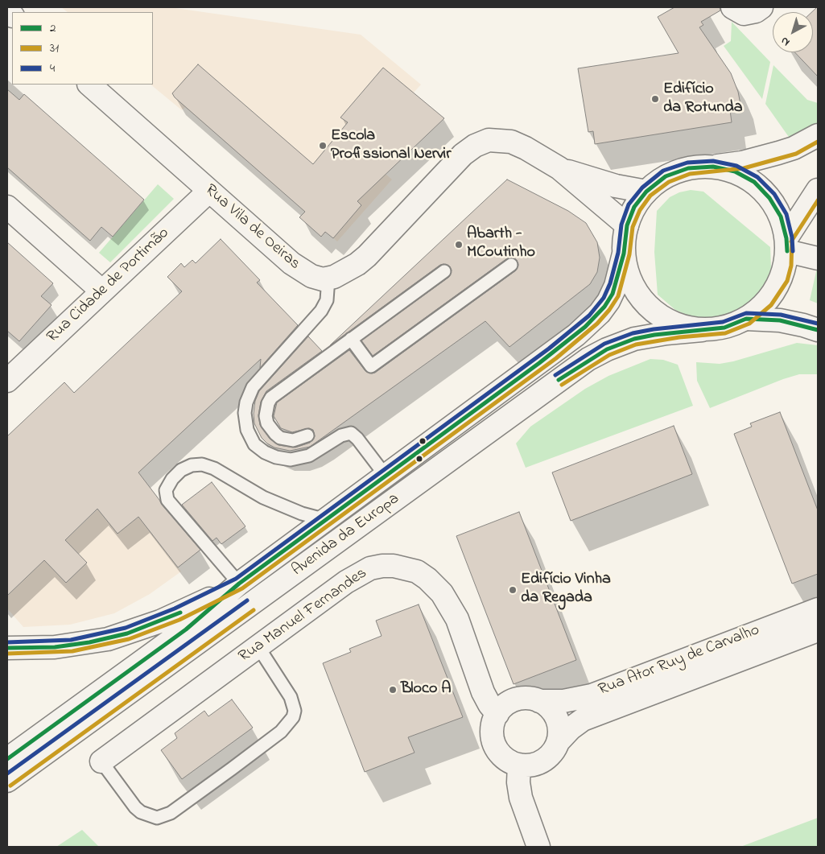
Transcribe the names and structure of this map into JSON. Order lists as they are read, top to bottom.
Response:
{
  "streets": {
    "street": [
      "Rua Vila de Oeiras",
      "Rua Cidade de Portimão",
      "Avenida da Europa",
      "Rua Manuel Fernandes",
      "Rua Ator Ruy de Carvalho"
    ]
  },
  "crossings": [
    ["Rua Vila de Oeiras", "Rua Cidade de Portimão"],
    ["Rua Manuel Fernandes", "Rua Ator Ruy de Carvalho"]
  ],
  "places": [
    "Edifício da Rotunda",
    "Escola Profissional Nervir",
    "Abarth - MCoutinho",
    "Edifício Vinha da Regada",
    "Bloco A"
  ],
  "lines": ["transit line 31", "transit line 4", "transit line 2"],
  "legend": ["2", "31", "4"],
  "north": "bottom left"
}
